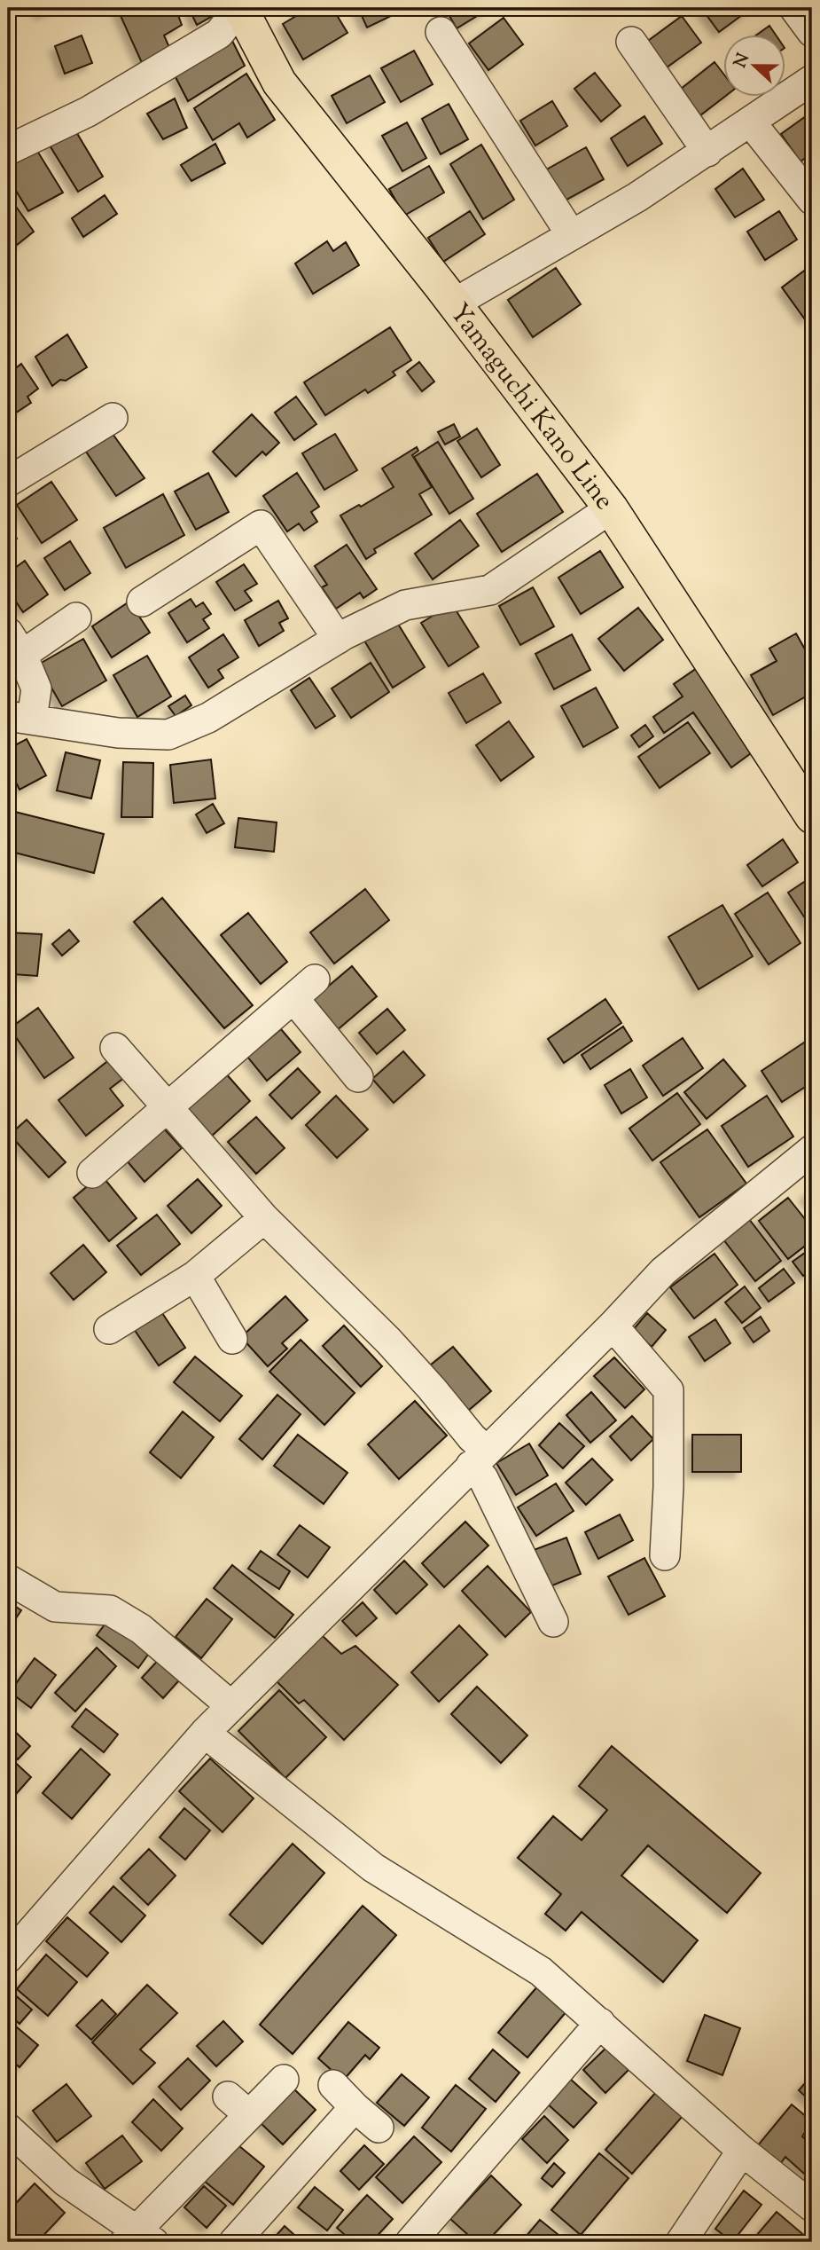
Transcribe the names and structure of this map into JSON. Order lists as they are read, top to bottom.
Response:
{
  "streets": {
    "main road": ["Yamaguchi Kano Line"]
  },
  "north": "left"
}
